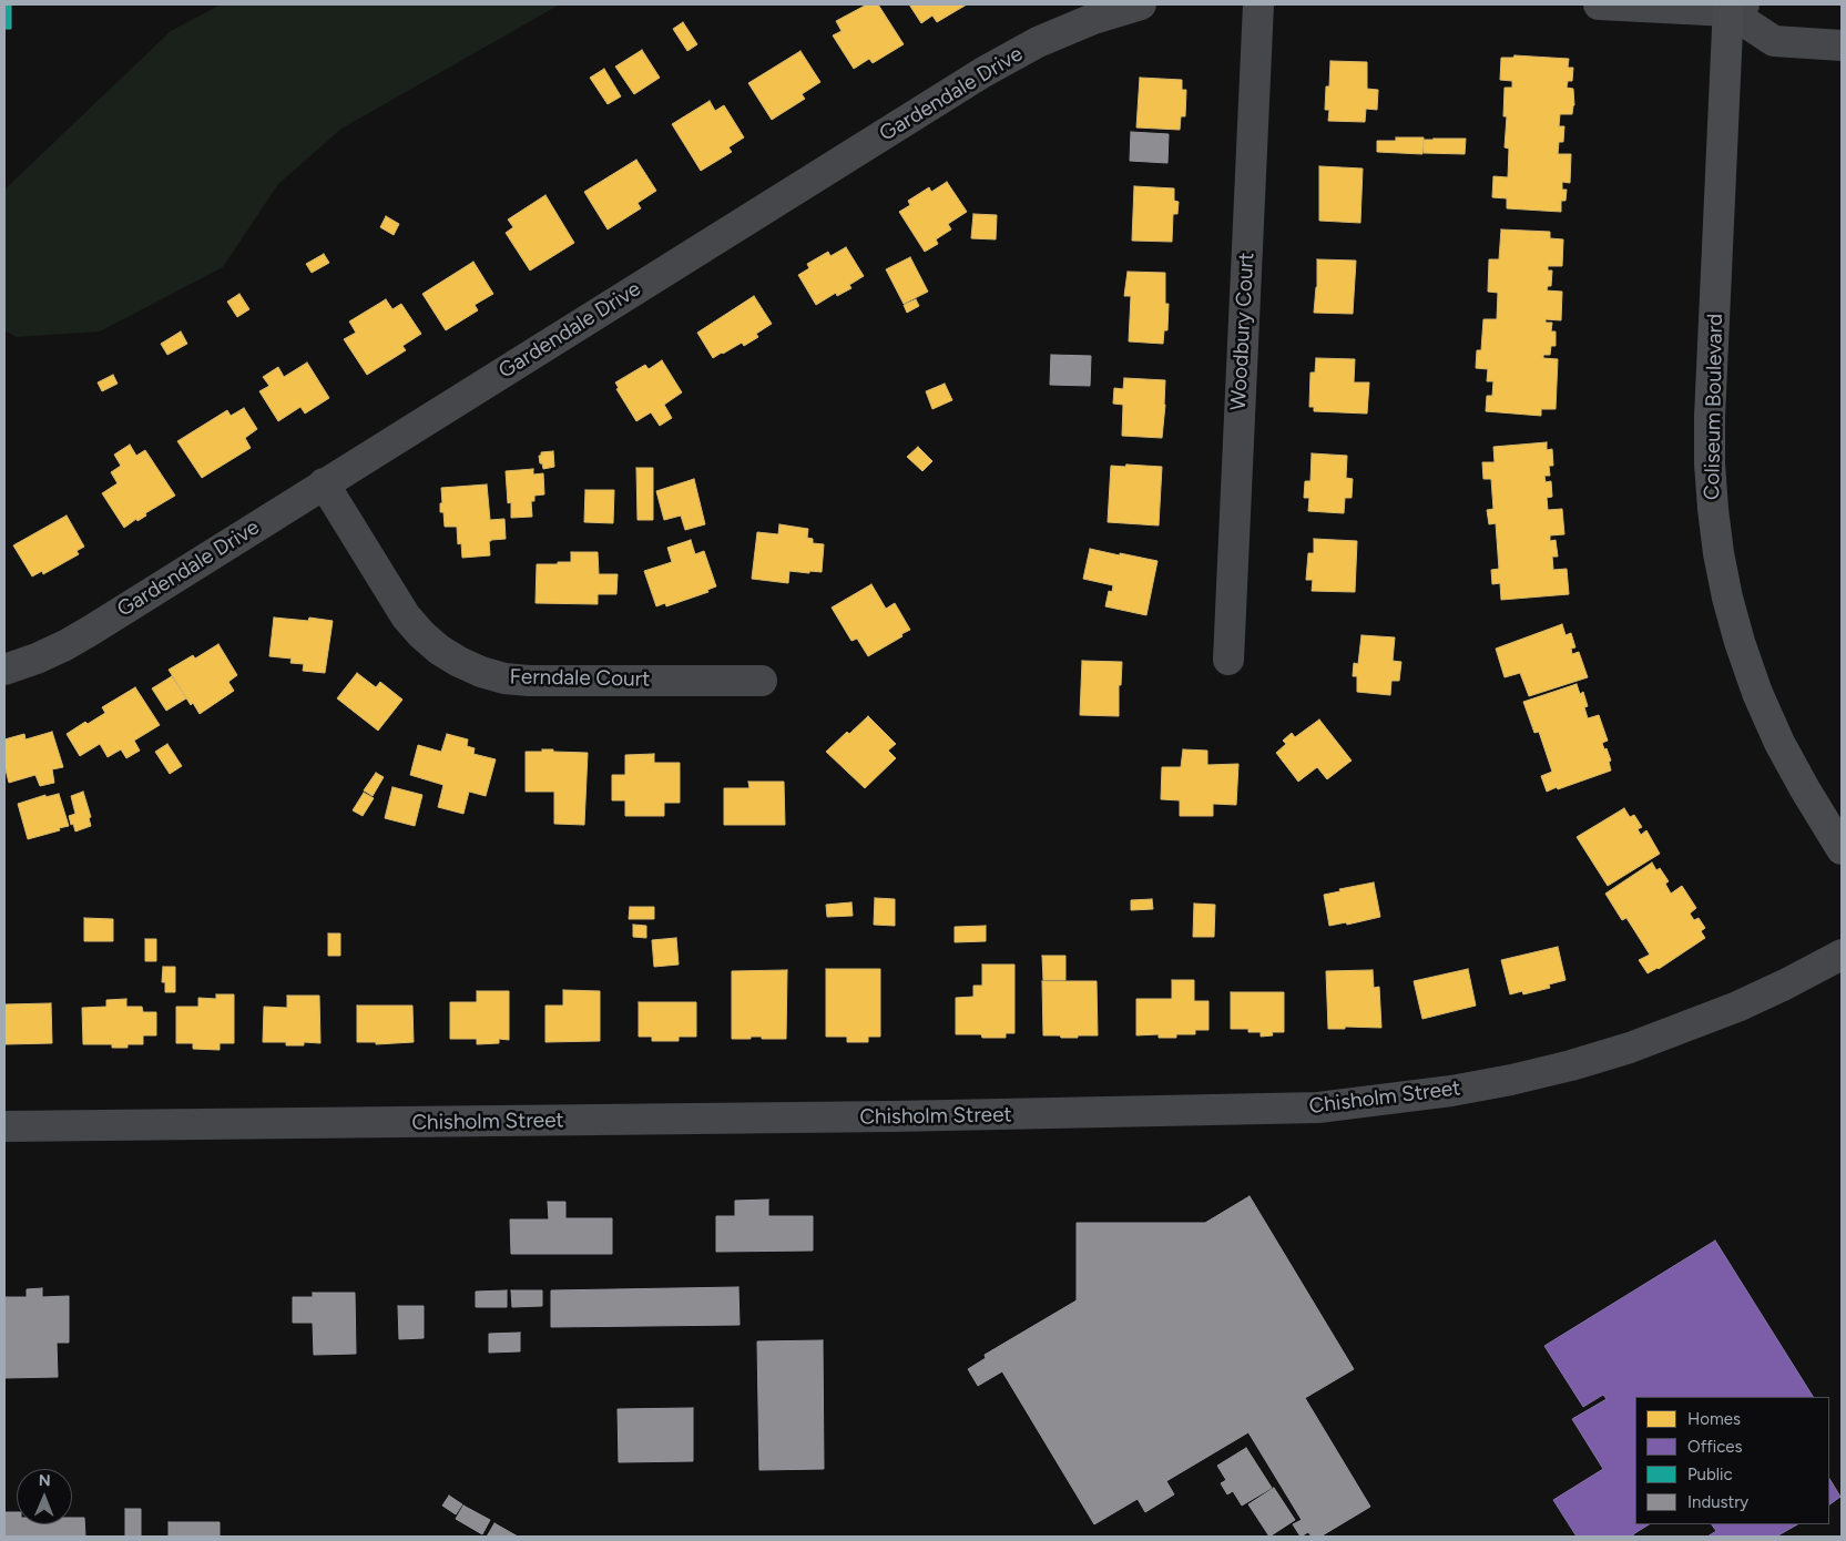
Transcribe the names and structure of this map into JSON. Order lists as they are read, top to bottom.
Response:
{
  "streets": {
    "main road": ["Coliseum Boulevard"],
    "street": [
      "Gardendale Drive",
      "Woodbury Court",
      "Ferndale Court",
      "Chisholm Street"
    ]
  },
  "crossings": [
    ["Gardendale Drive", "Ferndale Court"]
  ],
  "legend": [
    "Homes",
    "Offices",
    "Public",
    "Industry"
  ],
  "north": "top"
}
